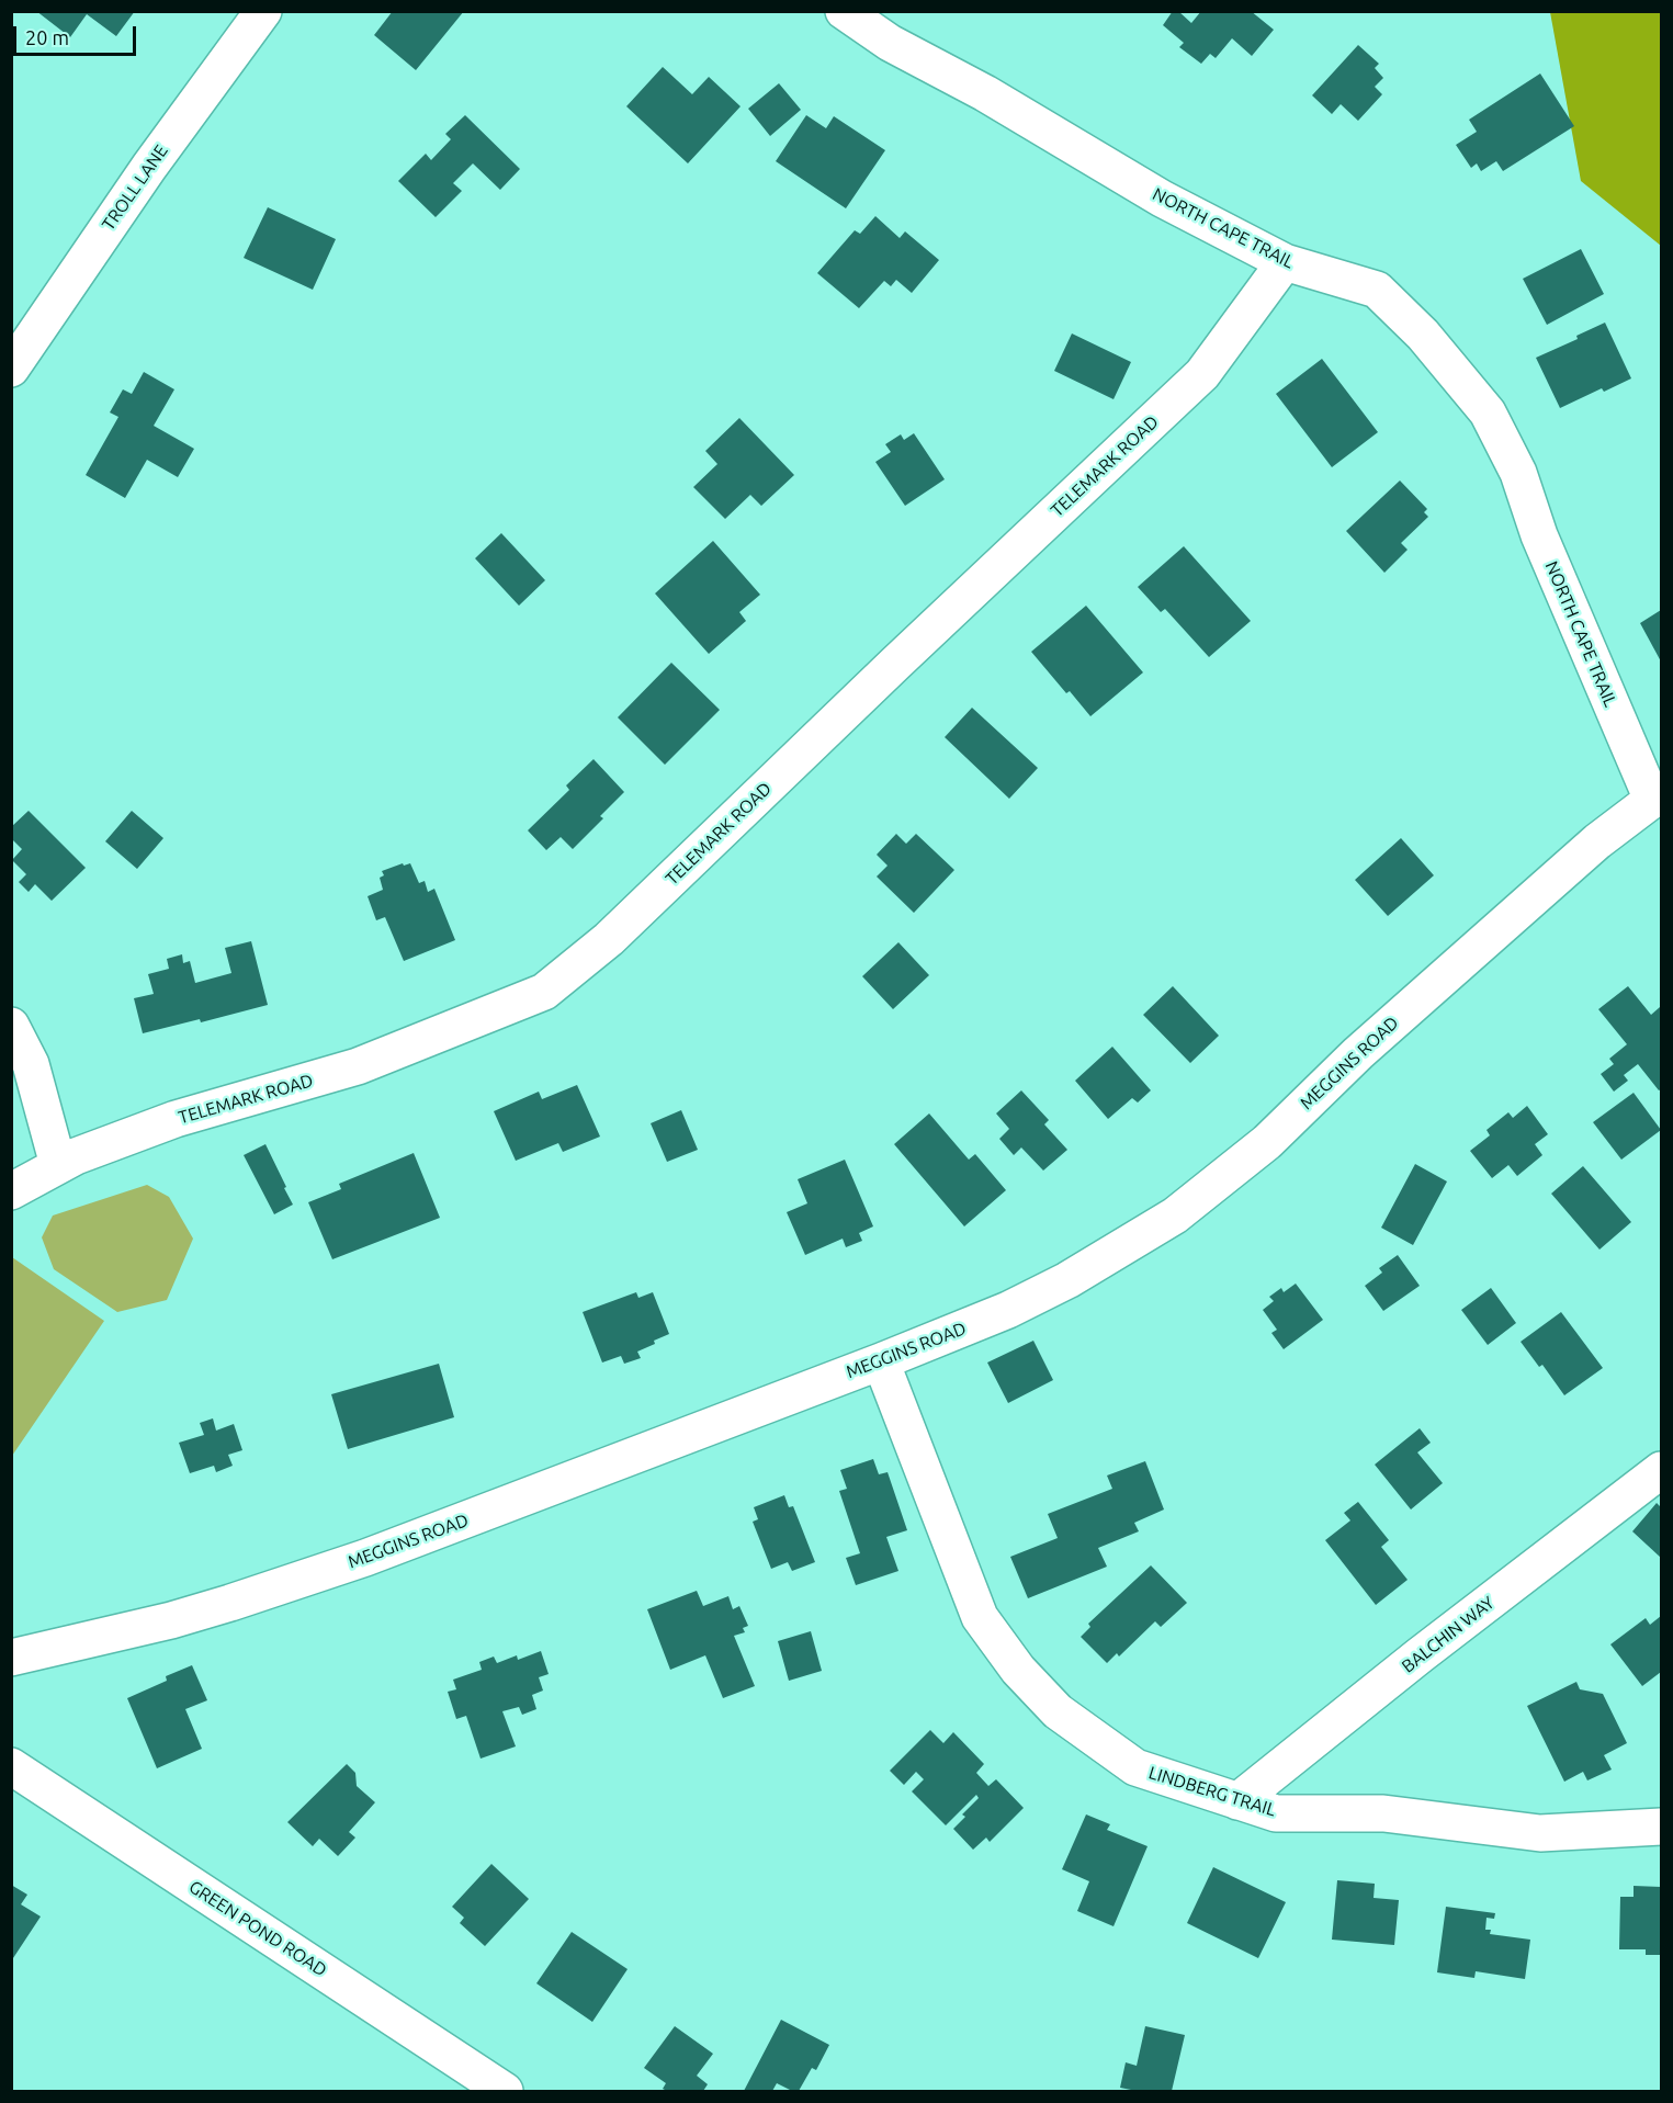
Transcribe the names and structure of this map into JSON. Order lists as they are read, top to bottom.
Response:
{
  "streets": {
    "street": [
      "TROLL LANE",
      "NORTH CAPE TRAIL",
      "TELEMARK ROAD",
      "MEGGINS ROAD",
      "BALCHIN WAY",
      "LINDBERG TRAIL",
      "GREEN POND ROAD"
    ]
  },
  "crossings": [
    ["NORTH CAPE TRAIL", "TELEMARK ROAD"],
    ["NORTH CAPE TRAIL", "MEGGINS ROAD"],
    ["MEGGINS ROAD", "LINDBERG TRAIL"],
    ["BALCHIN WAY", "LINDBERG TRAIL"]
  ],
  "scale_bar": "20 m"
}
